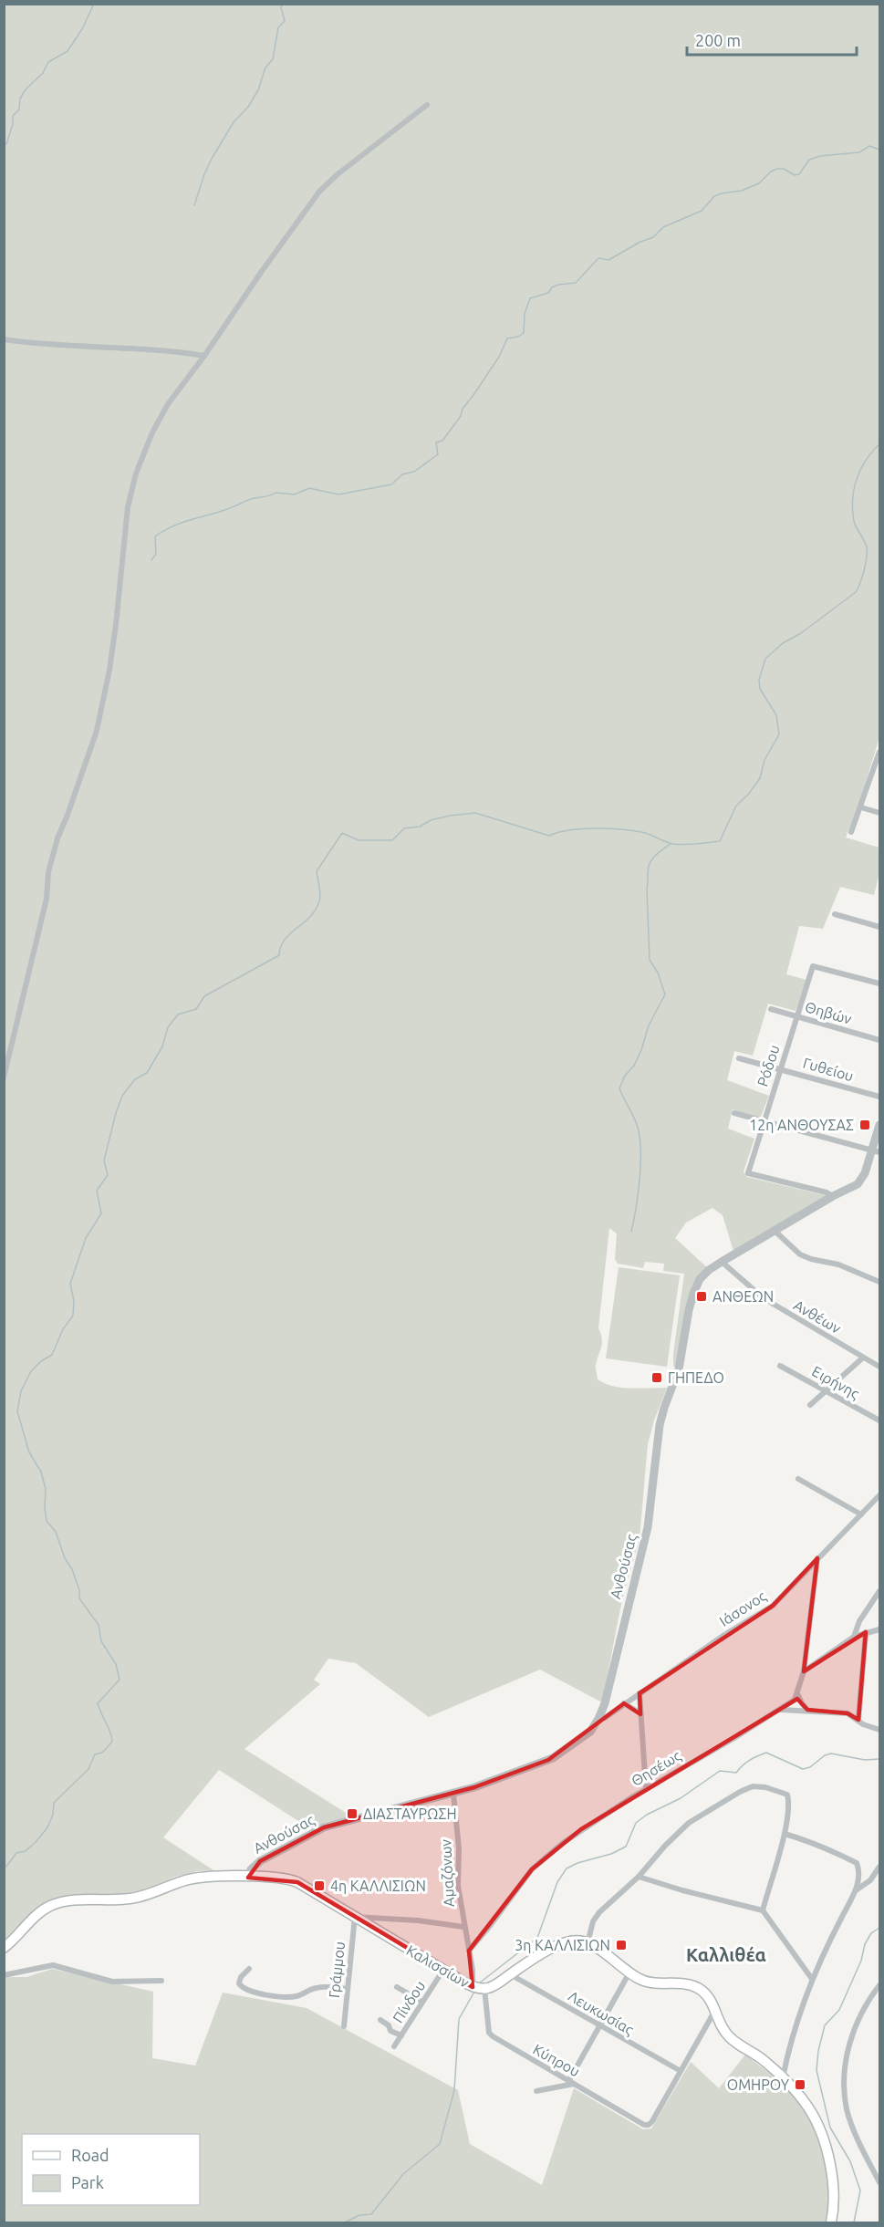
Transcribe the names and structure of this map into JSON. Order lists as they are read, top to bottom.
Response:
{
  "streets": {
    "main road": ["Καλισσίων"],
    "street": [
      "Θηβών",
      "Ρόδου",
      "Γυθείου",
      "Ανθέων",
      "Ειρήνης",
      "Ανθούσας",
      "Ιάσονος",
      "Θησέως",
      "Αμαζόνων",
      "Γράμμου",
      "Πίνδου",
      "Λευκωσίας",
      "Κύπρου"
    ]
  },
  "crossings": [
    ["Θηβών", "Ρόδου"],
    ["Ρόδου", "Γυθείου"],
    ["Ρόδου", "Ανθούσας"],
    ["Ανθέων", "Ανθούσας"],
    ["Ανθούσας", "Ιάσονος"],
    ["Ανθούσας", "Αμαζόνων"],
    ["Ανθούσας", "Καλισσίων"],
    ["Θησέως", "Αμαζόνων"],
    ["Καλισσίων", "Γράμμου"],
    ["Καλισσίων", "Πίνδου"],
    ["Καλισσίων", "Λευκωσίας"],
    ["Καλισσίων", "Κύπρου"],
    ["Λευκωσίας", "Κύπρου"]
  ],
  "districts": ["Καλλιθέα"],
  "places": {
    "transit": [
      "12η ΑΝΘΟΥΣΑΣ",
      "ΑΝΘΕΩΝ",
      "ΓΗΠΕΔΟ",
      "ΔΙΑΣΤΑΥΡΩΣΗ",
      "4η ΚΑΛΛΙΣΙΩΝ",
      "3η ΚΑΛΛΙΣΙΩΝ",
      "ΟΜΗΡΟΥ"
    ]
  },
  "legend": ["Road", "Park"],
  "scale_bar": "200 m"
}
